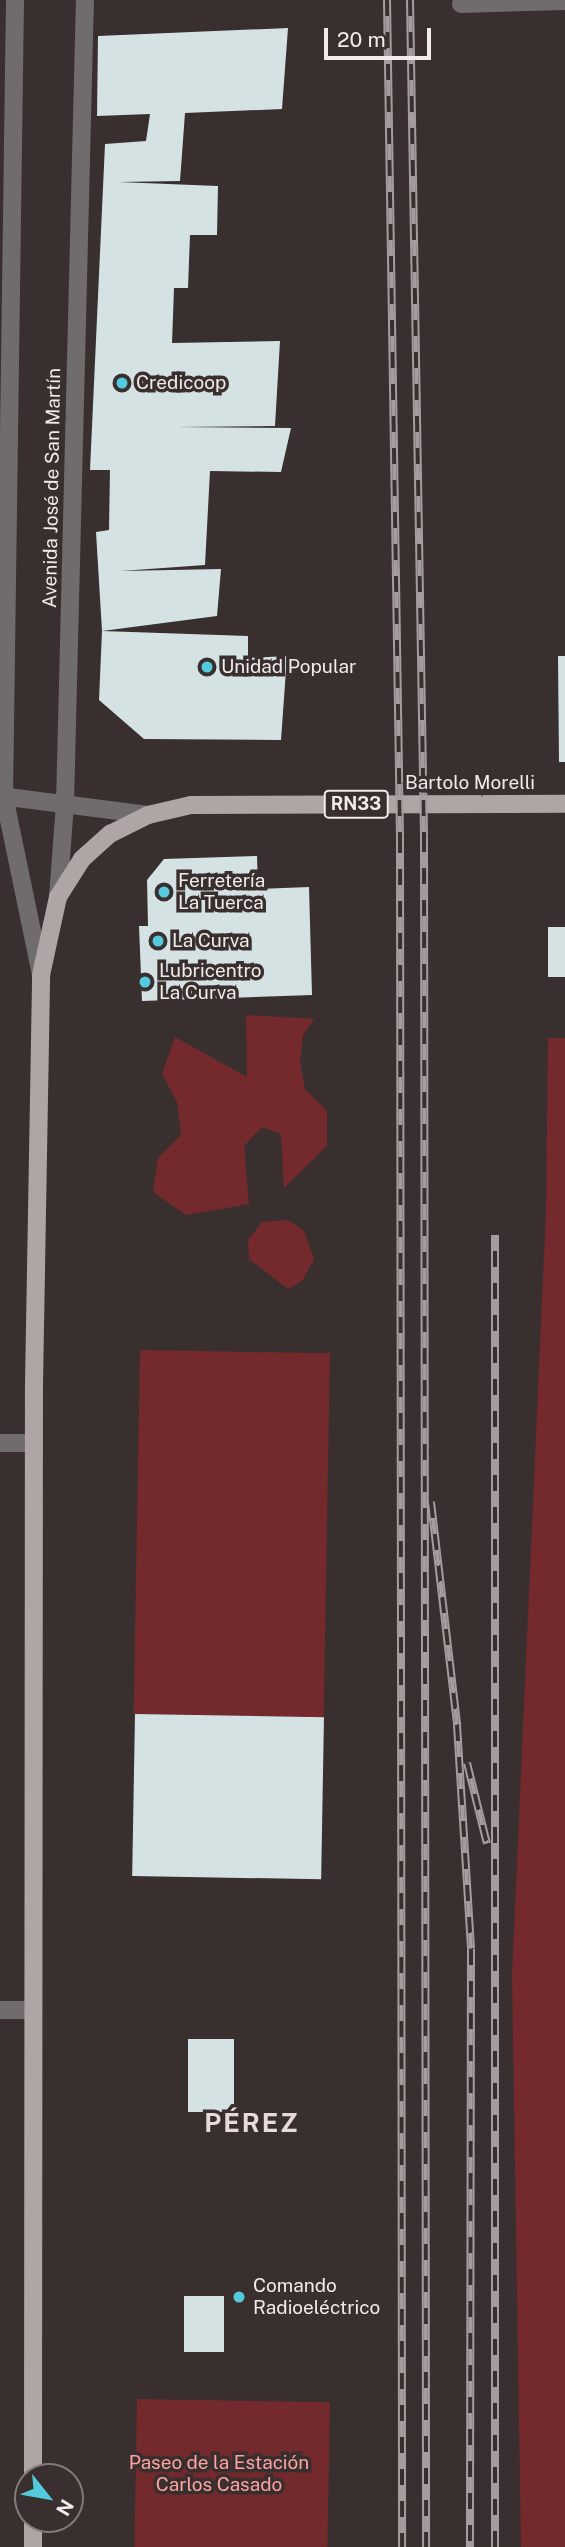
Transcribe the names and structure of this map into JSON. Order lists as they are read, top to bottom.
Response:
{
  "streets": {
    "main road": ["Avenida José de San Martín", "Bartolo Morelli", "RN33"]
  },
  "crossings": [
    ["Avenida José de San Martín", "Bartolo Morelli"],
    ["Avenida José de San Martín", "RN33"],
    ["Bartolo Morelli", "RN33"]
  ],
  "districts": ["PÉREZ"],
  "parks": ["Paseo de la Estación Carlos Casado"],
  "places": [
    "Credicoop",
    "Unidad Popular",
    "Ferretería La Tuerca",
    "La Curva",
    "Lubricentro La Curva",
    "Comando Radioeléctrico"
  ],
  "scale_bar": "20 m",
  "north": "bottom right"
}
